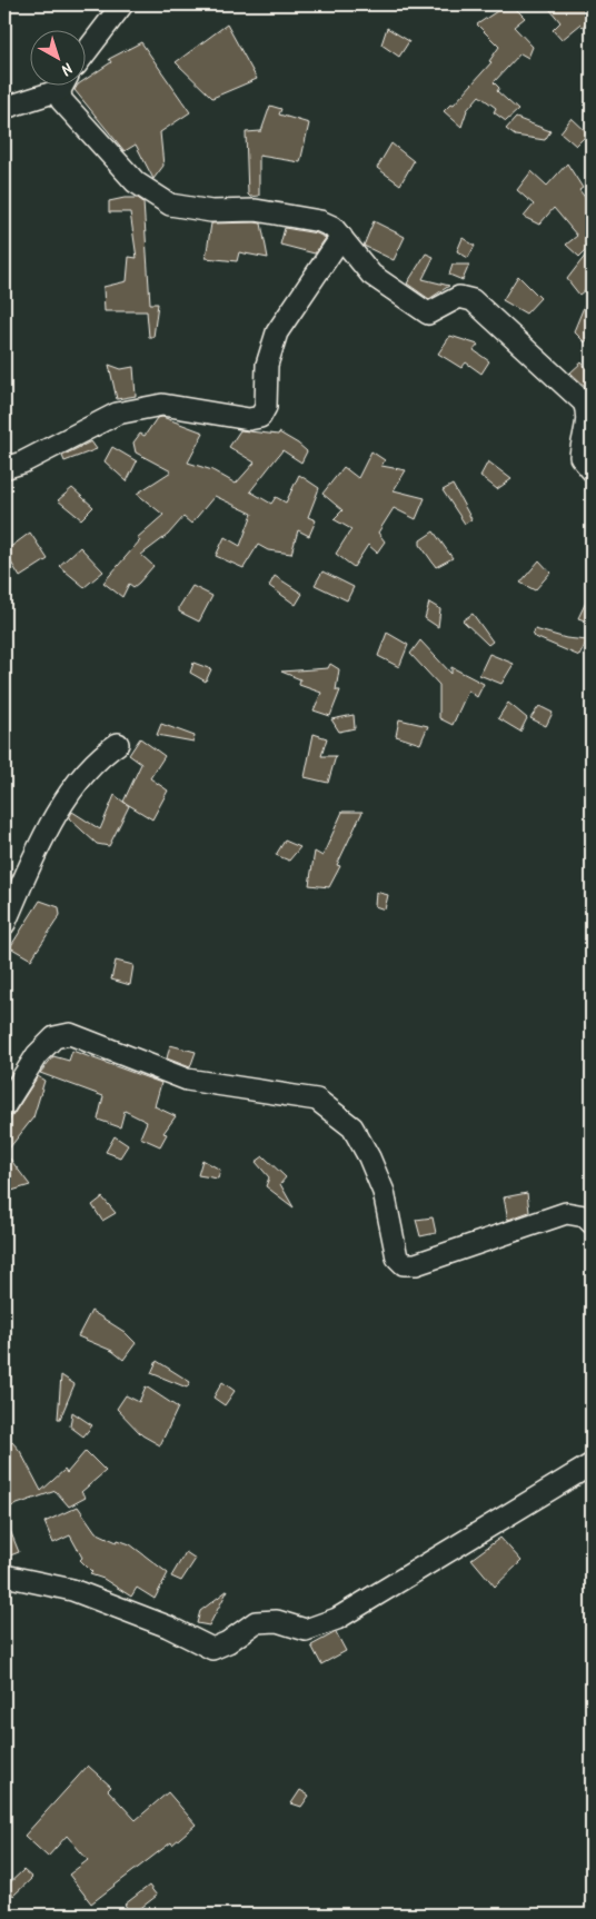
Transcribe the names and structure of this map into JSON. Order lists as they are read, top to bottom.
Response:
{
  "north": "bottom right"
}
